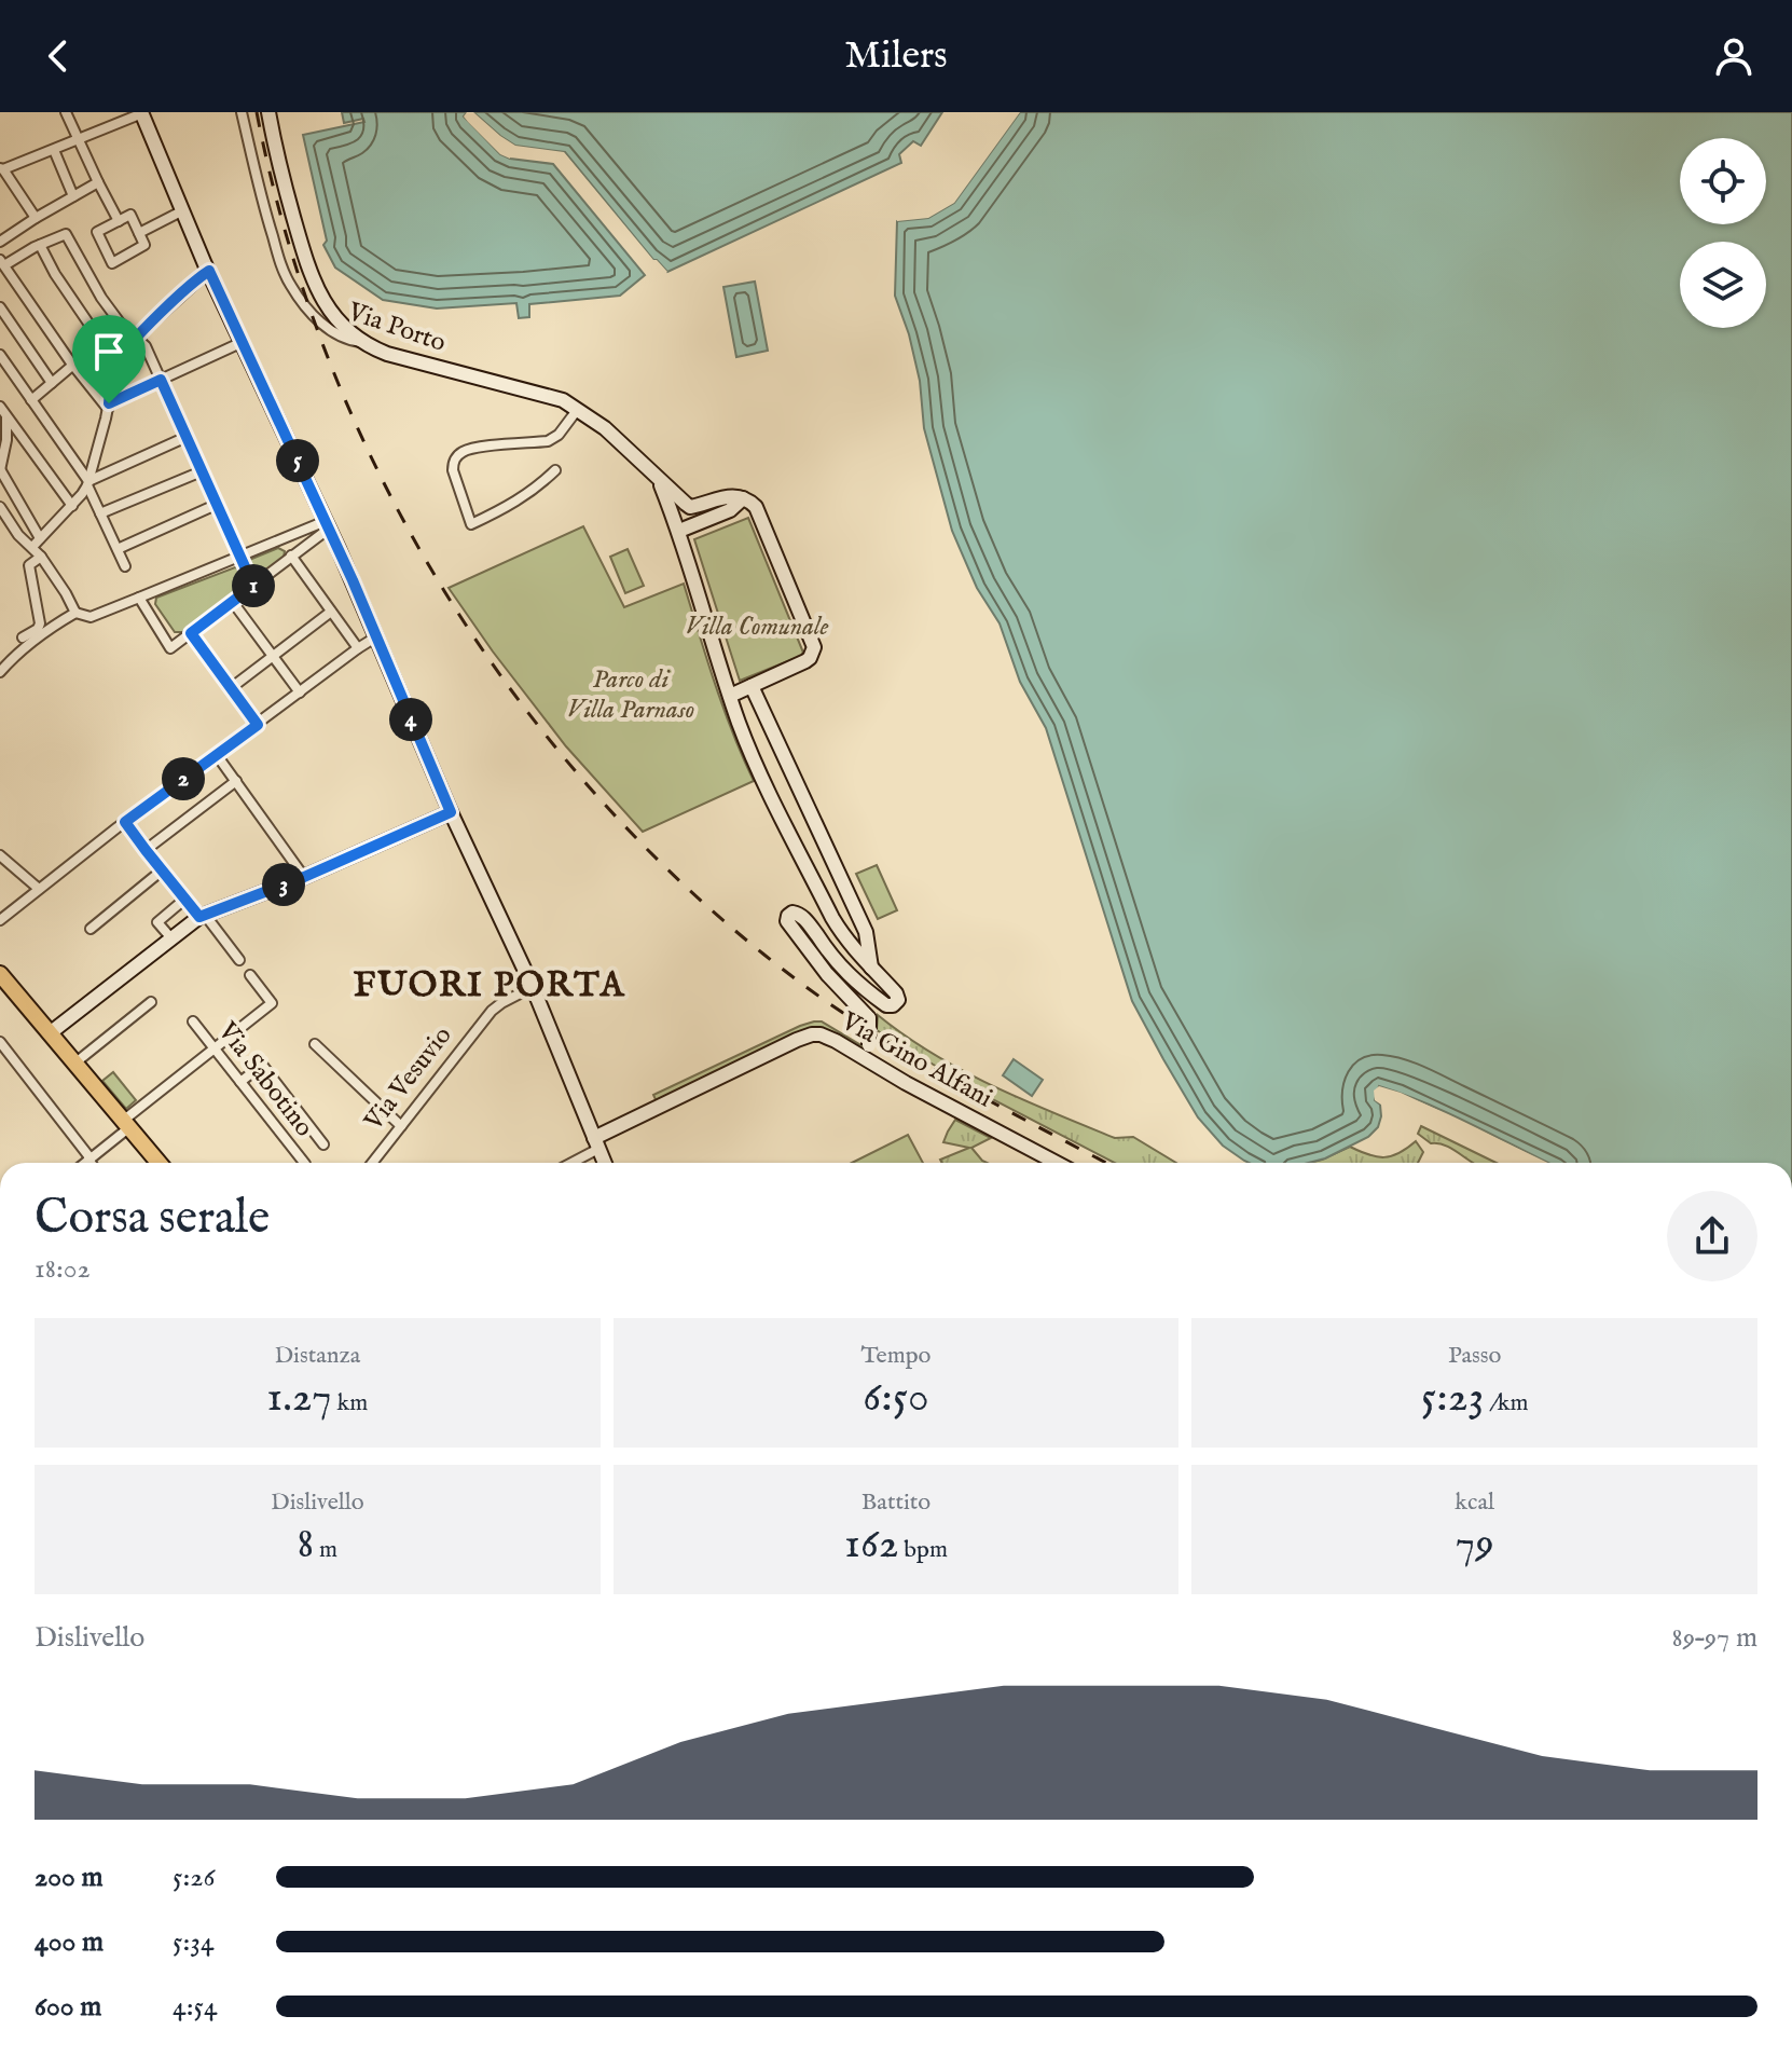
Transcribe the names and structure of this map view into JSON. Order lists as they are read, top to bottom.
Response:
{
  "streets": {
    "street": [
      "Via Porto",
      "Via Gino Alfani",
      "Via Vesuvio",
      "Via Sabotino"
    ]
  },
  "districts": ["FUORI PORTA"],
  "parks": ["Villa Comunale", "Parco di Villa Parnaso"],
  "page": {
    "header": "Milers",
    "pins": [
      "5",
      "1",
      "4",
      "2",
      "3"
    ],
    "heading": ["Corsa serale", "18:02"],
    "stats": [
      ["Distanza", "1.27 km"],
      ["Tempo", "6:50"],
      ["Passo", "5:23 /km"],
      ["Dislivello", "8 m"],
      ["Battito", "162 bpm"],
      ["kcal", "79"]
    ],
    "chart": ["Dislivello", "89–97 m"],
    "list": [
      {
        "name": "200 m",
        "note": "5:26"
      },
      {
        "name": "400 m",
        "note": "5:34"
      },
      {
        "name": "600 m",
        "note": "4:54"
      }
    ]
  }
}
